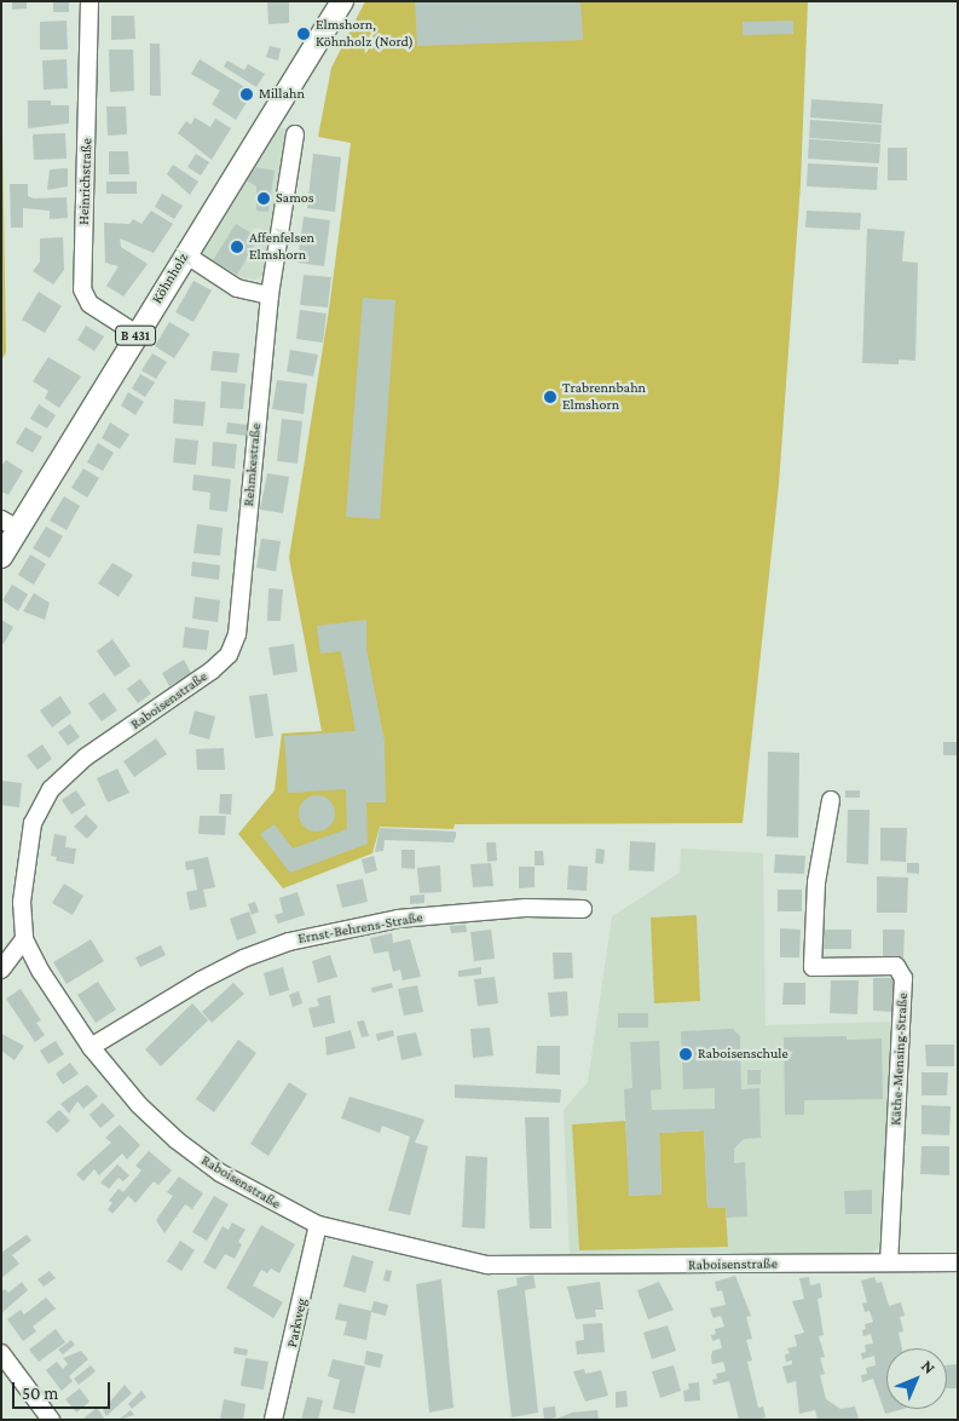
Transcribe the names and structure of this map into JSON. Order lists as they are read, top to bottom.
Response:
{
  "streets": {
    "main road": ["Köhnholz", "B 431"],
    "street": [
      "Heinrichstraße",
      "Rehmkestraße",
      "Raboisenstraße",
      "Ernst-Behrens-Straße",
      "Käthe-Mensing-Straße",
      "Parkweg"
    ]
  },
  "crossings": [
    ["Heinrichstraße", "Köhnholz"],
    ["Rehmkestraße", "Raboisenstraße"],
    ["Raboisenstraße", "Ernst-Behrens-Straße"],
    ["Raboisenstraße", "Käthe-Mensing-Straße"],
    ["Raboisenstraße", "Parkweg"]
  ],
  "places": [
    "Elmshorn, Köhnholz (Nord)",
    "Millahn",
    "Samos",
    "Affenfelsen Elmshorn",
    "Trabrennbahn Elmshorn",
    "Raboisenschule"
  ],
  "scale_bar": "50 m",
  "north": "top right"
}
